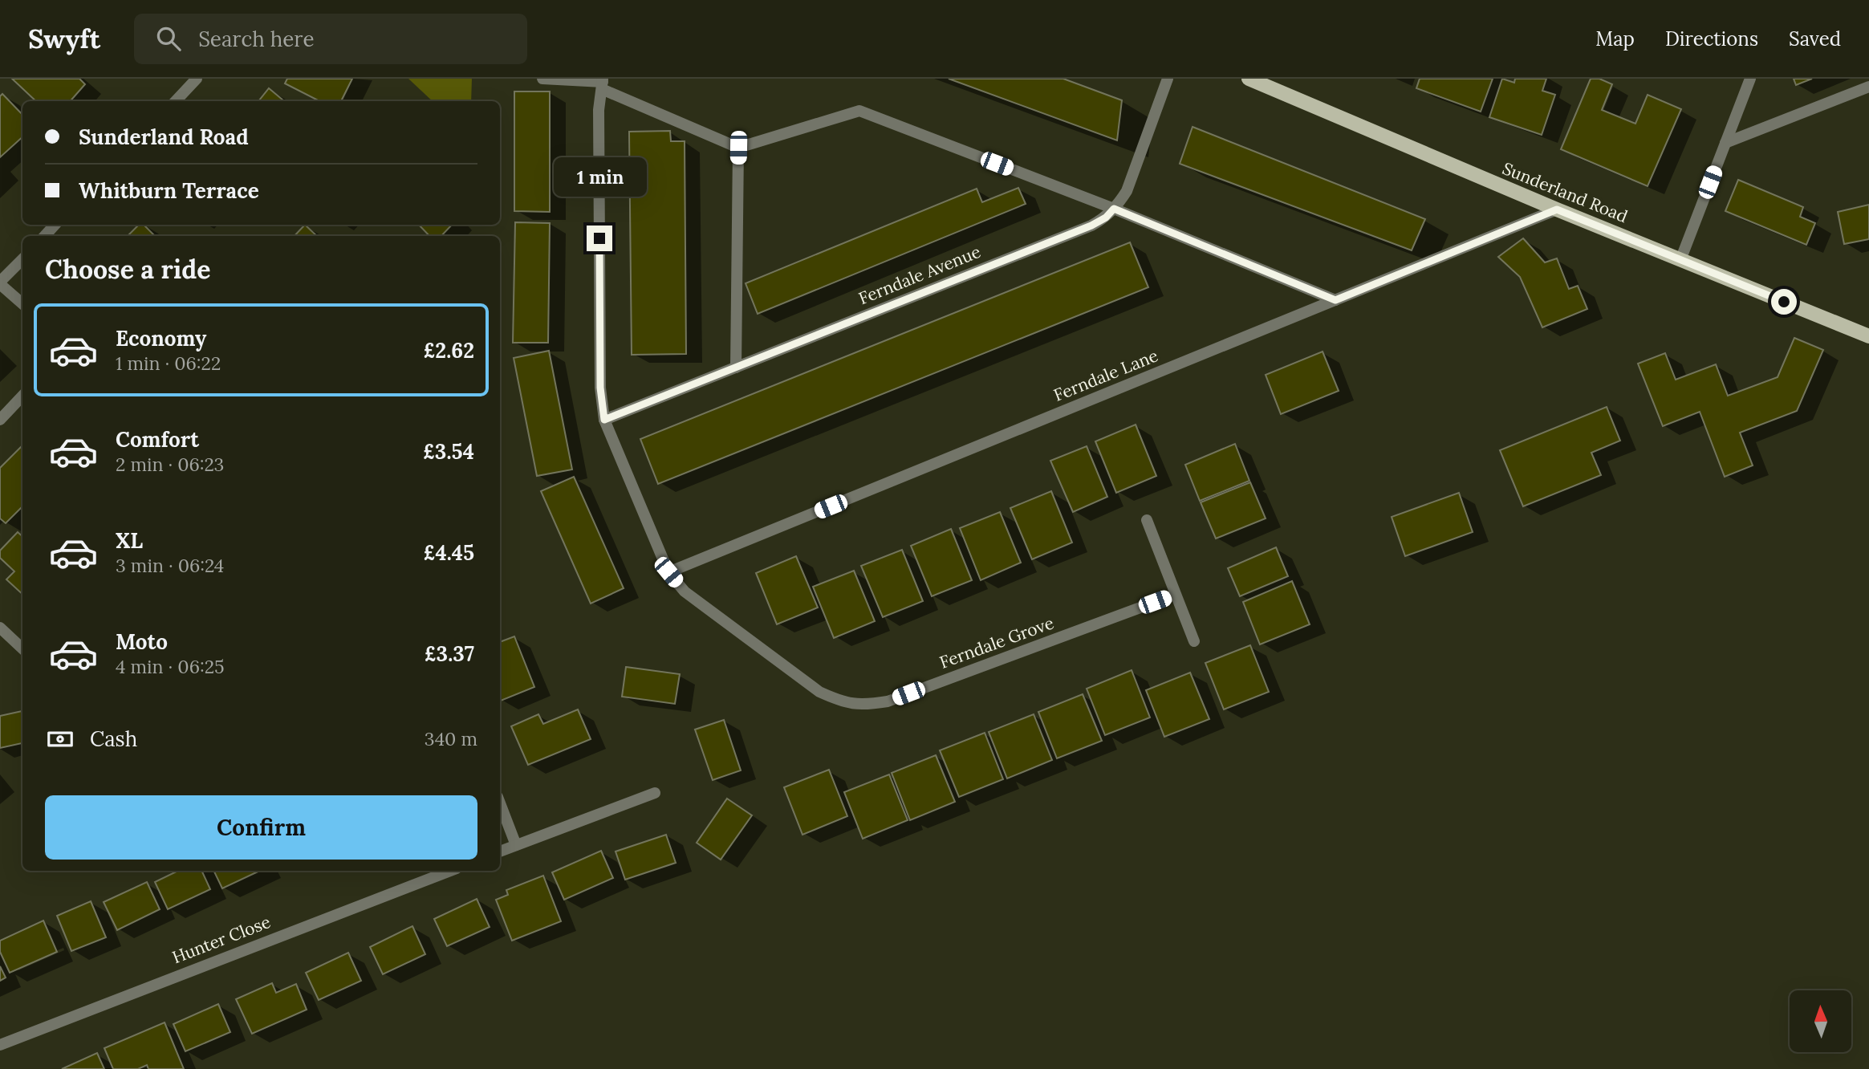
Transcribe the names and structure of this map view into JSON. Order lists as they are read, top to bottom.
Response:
{
  "streets": {
    "main road": ["Sunderland Road"],
    "street": [
      "Ferndale Avenue",
      "Ferndale Lane",
      "Ferndale Grove",
      "Hunter Close"
    ]
  },
  "crossings": [
    ["Sunderland Road", "Ferndale Lane"],
    ["Ferndale Avenue", "Ferndale Grove"],
    ["Ferndale Lane", "Ferndale Grove"]
  ],
  "north": "top",
  "page": {
    "header": "Swyft",
    "search": "Search here",
    "nav": ["Map", "Directions", "Saved"],
    "banner": ["Sunderland Road", "Whitburn Terrace"],
    "bubble": "1 min",
    "heading": "Choose a ride",
    "list": [
      {
        "name": "Economy",
        "note": "1 min · 06:22",
        "value": "£2.62"
      },
      {
        "name": "Comfort",
        "note": "2 min · 06:23",
        "value": "£3.54"
      },
      {
        "name": "XL",
        "note": "3 min · 06:24",
        "value": "£4.45"
      },
      {
        "name": "Moto",
        "note": "4 min · 06:25",
        "value": "£3.37"
      }
    ],
    "pay": ["Cash", "340 m"],
    "buttons": "Confirm"
  }
}
